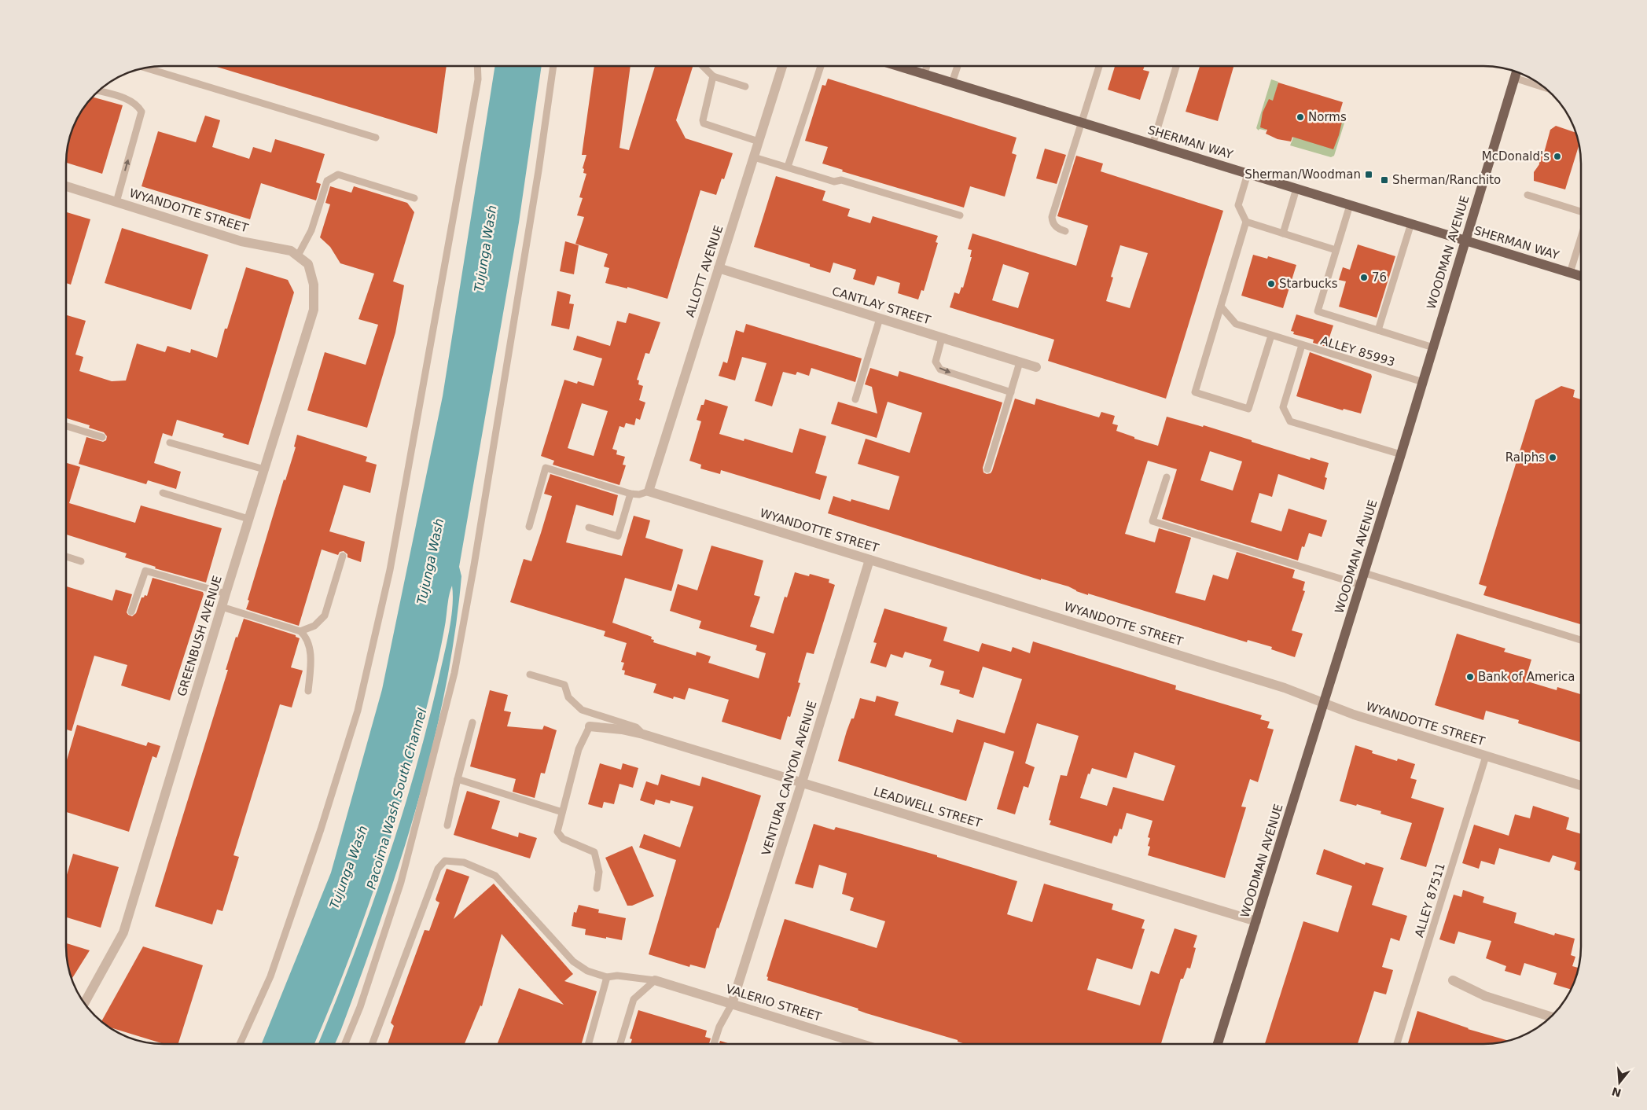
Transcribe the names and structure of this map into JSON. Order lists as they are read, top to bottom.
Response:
{
  "streets": {
    "main road": ["SHERMAN WAY", "WOODMAN AVENUE"],
    "street": [
      "WYANDOTTE STREET",
      "ALLOTT AVENUE",
      "CANTLAY STREET",
      "GREENBUSH AVENUE",
      "VENTURA CANYON AVENUE",
      "LEADWELL STREET",
      "VALERIO STREET"
    ],
    "lane": ["ALLEY 85993", "ALLEY 87511"]
  },
  "crossings": [
    ["SHERMAN WAY", "WOODMAN AVENUE"],
    ["WYANDOTTE STREET", "WOODMAN AVENUE"],
    ["WYANDOTTE STREET", "ALLOTT AVENUE"],
    ["WYANDOTTE STREET", "GREENBUSH AVENUE"],
    ["WYANDOTTE STREET", "VENTURA CANYON AVENUE"],
    ["WYANDOTTE STREET", "ALLEY 87511"],
    ["WOODMAN AVENUE", "ALLEY 85993"],
    ["WOODMAN AVENUE", "LEADWELL STREET"],
    ["ALLOTT AVENUE", "CANTLAY STREET"],
    ["VENTURA CANYON AVENUE", "LEADWELL STREET"],
    ["VENTURA CANYON AVENUE", "VALERIO STREET"]
  ],
  "water": ["Tujunga Wash", "Pacoima Wash South Channel"],
  "places": {
    "other": [
      "Norms",
      "McDonald's",
      "76",
      "Starbucks",
      "Ralphs",
      "Bank of America"
    ],
    "transit": ["Sherman/Woodman", "Sherman/Ranchito"]
  },
  "north": "bottom"
}
